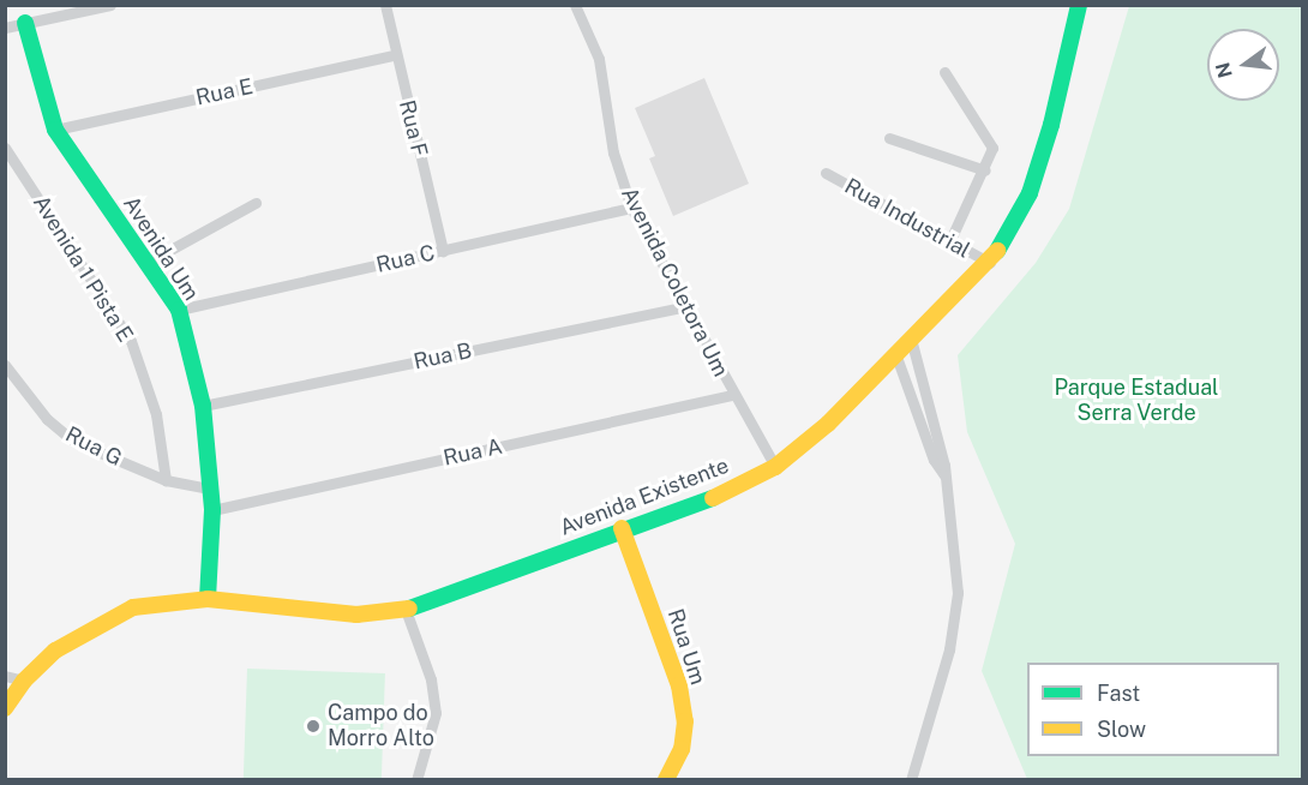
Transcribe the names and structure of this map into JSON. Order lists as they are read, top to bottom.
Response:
{
  "streets": {
    "street": [
      "Rua E",
      "Rua F",
      "Rua Industrial",
      "Avenida Um",
      "Rua C",
      "Avenida 1 Pista E",
      "Avenida Coletora Um",
      "Rua B",
      "Rua G",
      "Rua A",
      "Avenida Existente",
      "Rua Um"
    ]
  },
  "crossings": [
    ["Rua E", "Rua F"],
    ["Rua E", "Avenida Um"],
    ["Rua F", "Rua C"],
    ["Rua Industrial", "Avenida Existente"],
    ["Avenida Um", "Rua C"],
    ["Avenida Um", "Rua B"],
    ["Avenida Um", "Rua G"],
    ["Avenida Um", "Rua A"],
    ["Avenida Um", "Avenida Existente"],
    ["Rua C", "Avenida Coletora Um"],
    ["Avenida 1 Pista E", "Rua G"],
    ["Avenida Coletora Um", "Rua B"],
    ["Avenida Coletora Um", "Rua A"],
    ["Avenida Coletora Um", "Avenida Existente"],
    ["Avenida Existente", "Rua Um"]
  ],
  "parks": ["Parque Estadual Serra Verde"],
  "places": ["Campo do Morro Alto"],
  "legend": ["Fast", "Slow"],
  "north": "left"
}
